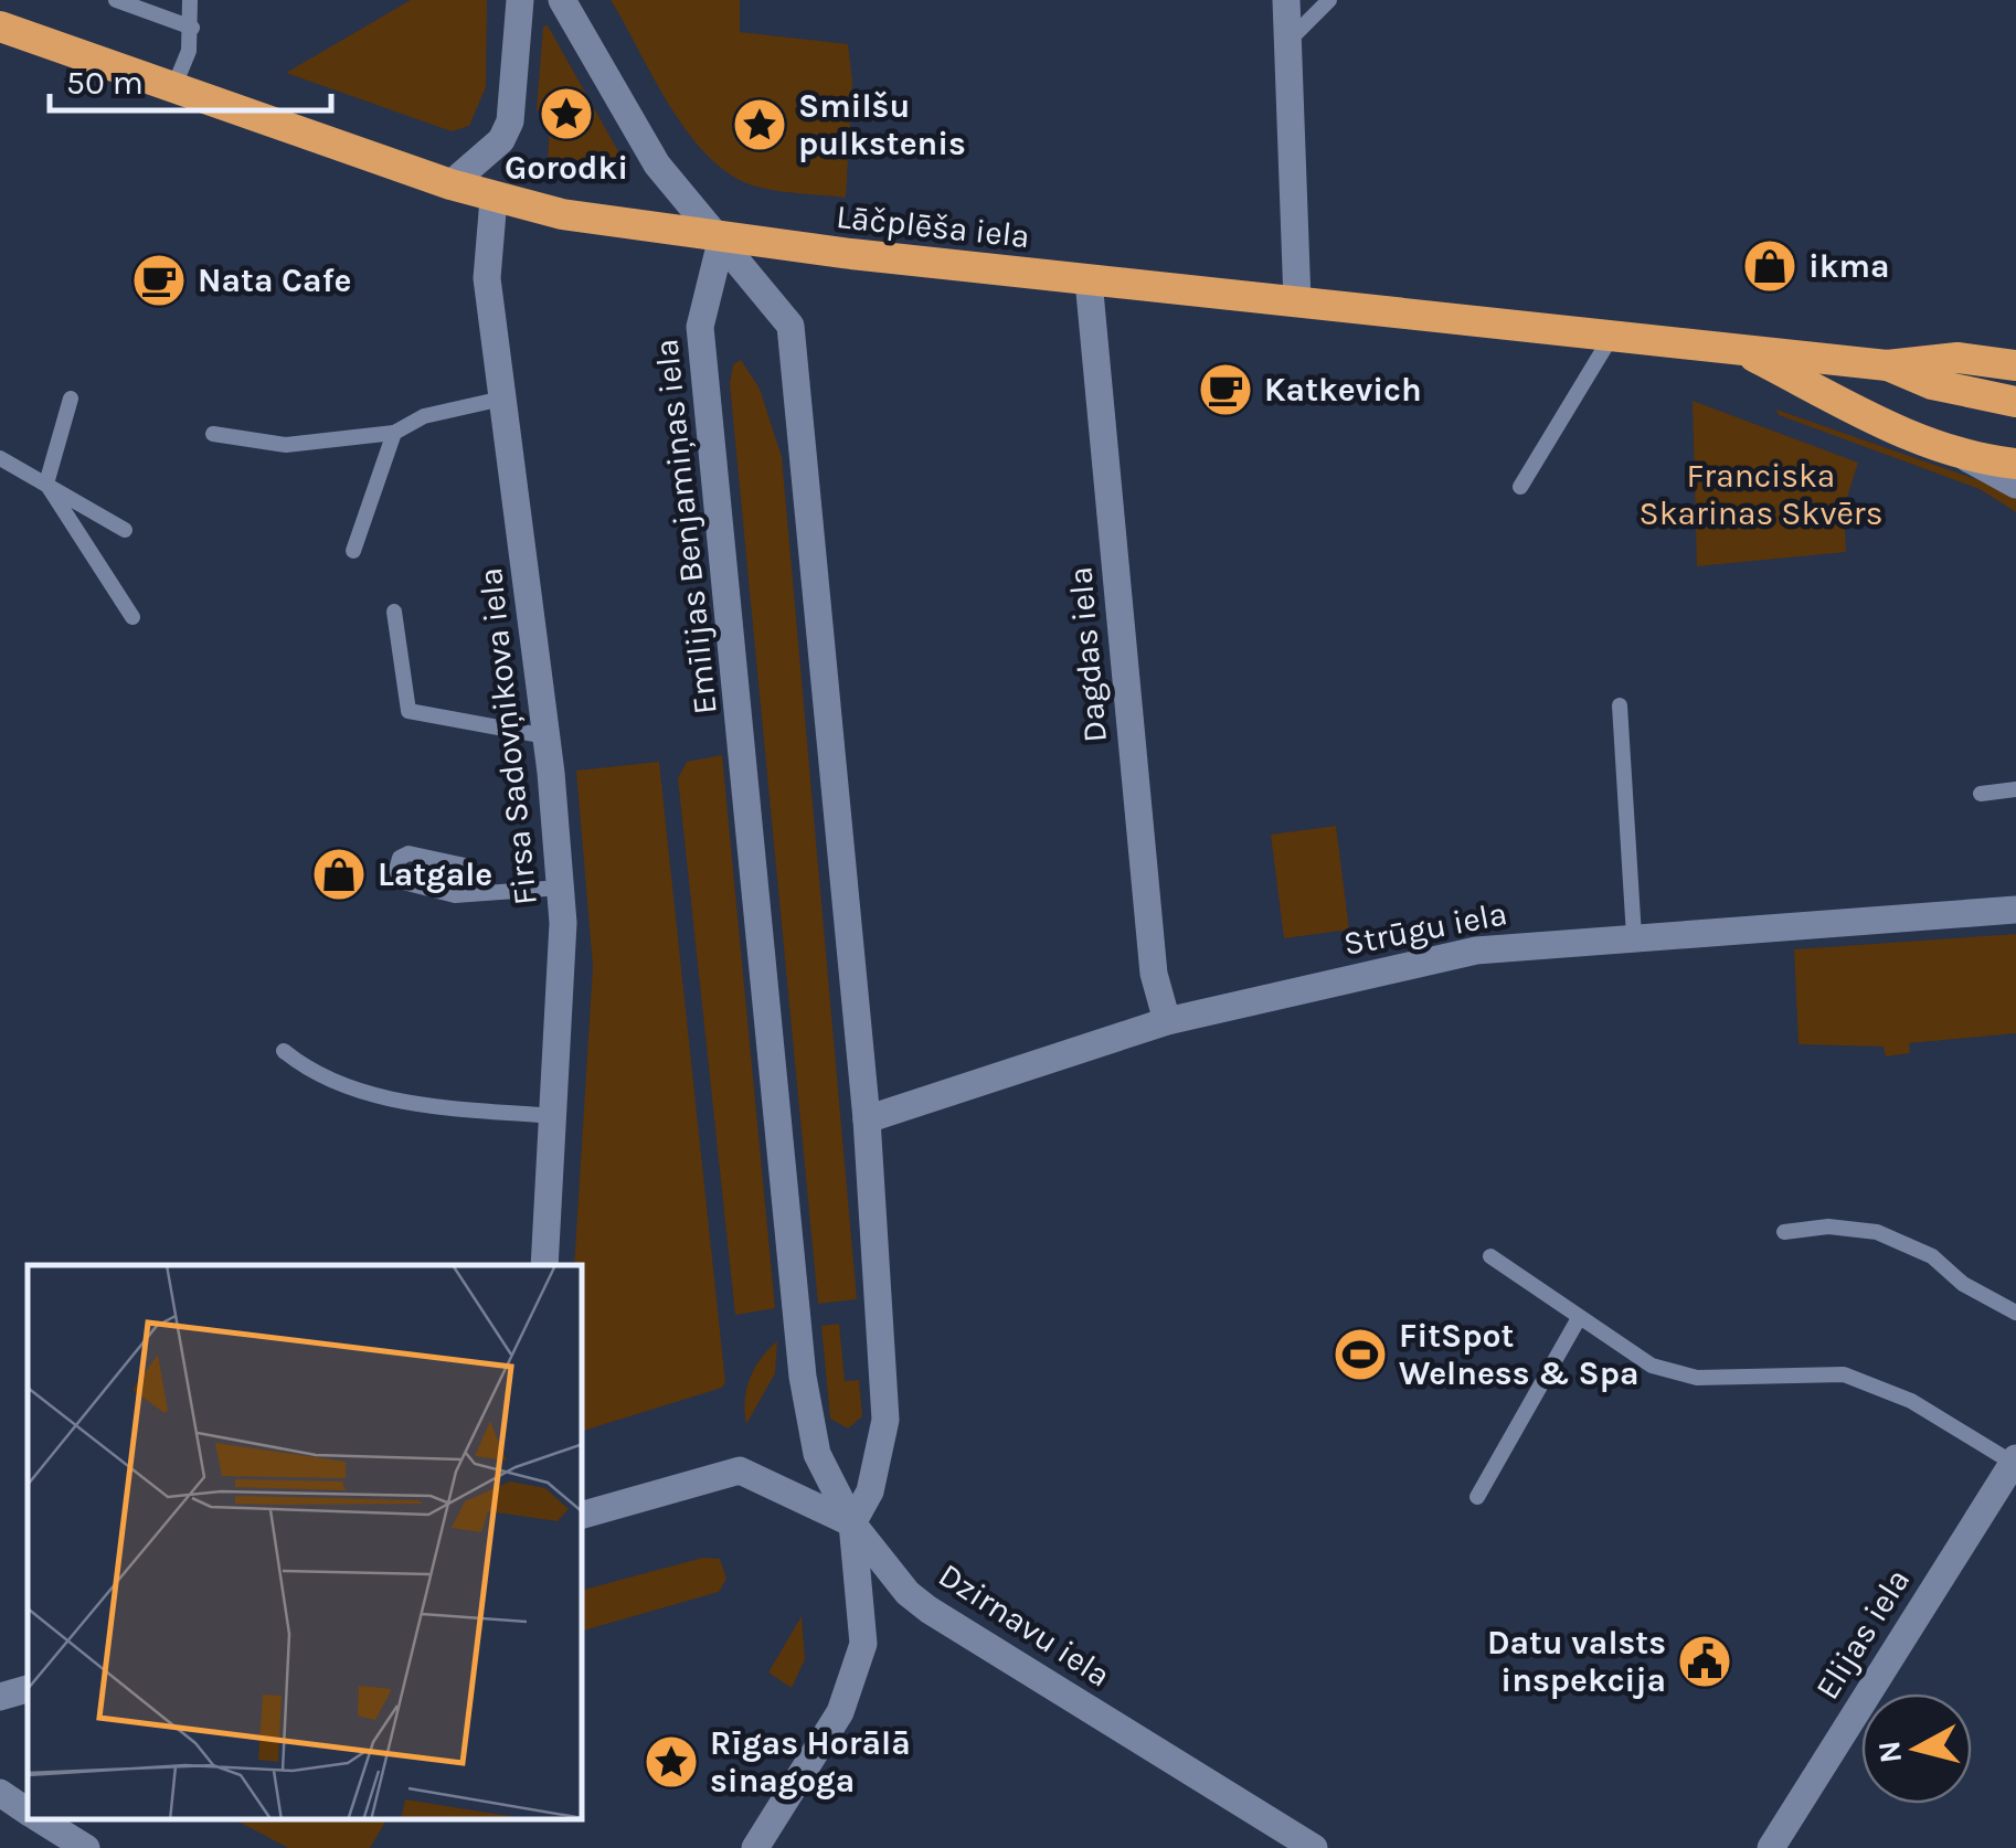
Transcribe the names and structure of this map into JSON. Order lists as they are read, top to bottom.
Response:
{
  "streets": {
    "highway": ["Lāčplēša iela"],
    "street": [
      "Emīlijas Benjamiņas iela",
      "Dagdas iela",
      "Firsa Sadovņikova iela",
      "Strūgu iela",
      "Dzirnavu iela",
      "Elijas iela"
    ]
  },
  "crossings": [
    ["Lāčplēša iela", "Emīlijas Benjamiņas iela"],
    ["Lāčplēša iela", "Dagdas iela"],
    ["Lāčplēša iela", "Firsa Sadovņikova iela"],
    ["Emīlijas Benjamiņas iela", "Strūgu iela"],
    ["Emīlijas Benjamiņas iela", "Dzirnavu iela"],
    ["Dagdas iela", "Strūgu iela"]
  ],
  "parks": ["Franciska Skarinas Skvērs"],
  "places": {
    "place": ["Gorodki", "Smilšu pulkstenis", "Rīgas Horālā sinagoga"],
    "shop": ["ikma", "Latgale"],
    "cafe": ["Nata Cafe", "Katkevich"],
    "sports": ["FitSpot Welness & Spa"],
    "public building": ["Datu valsts inspekcija"]
  },
  "scale_bar": "50 m",
  "north": "left"
}
